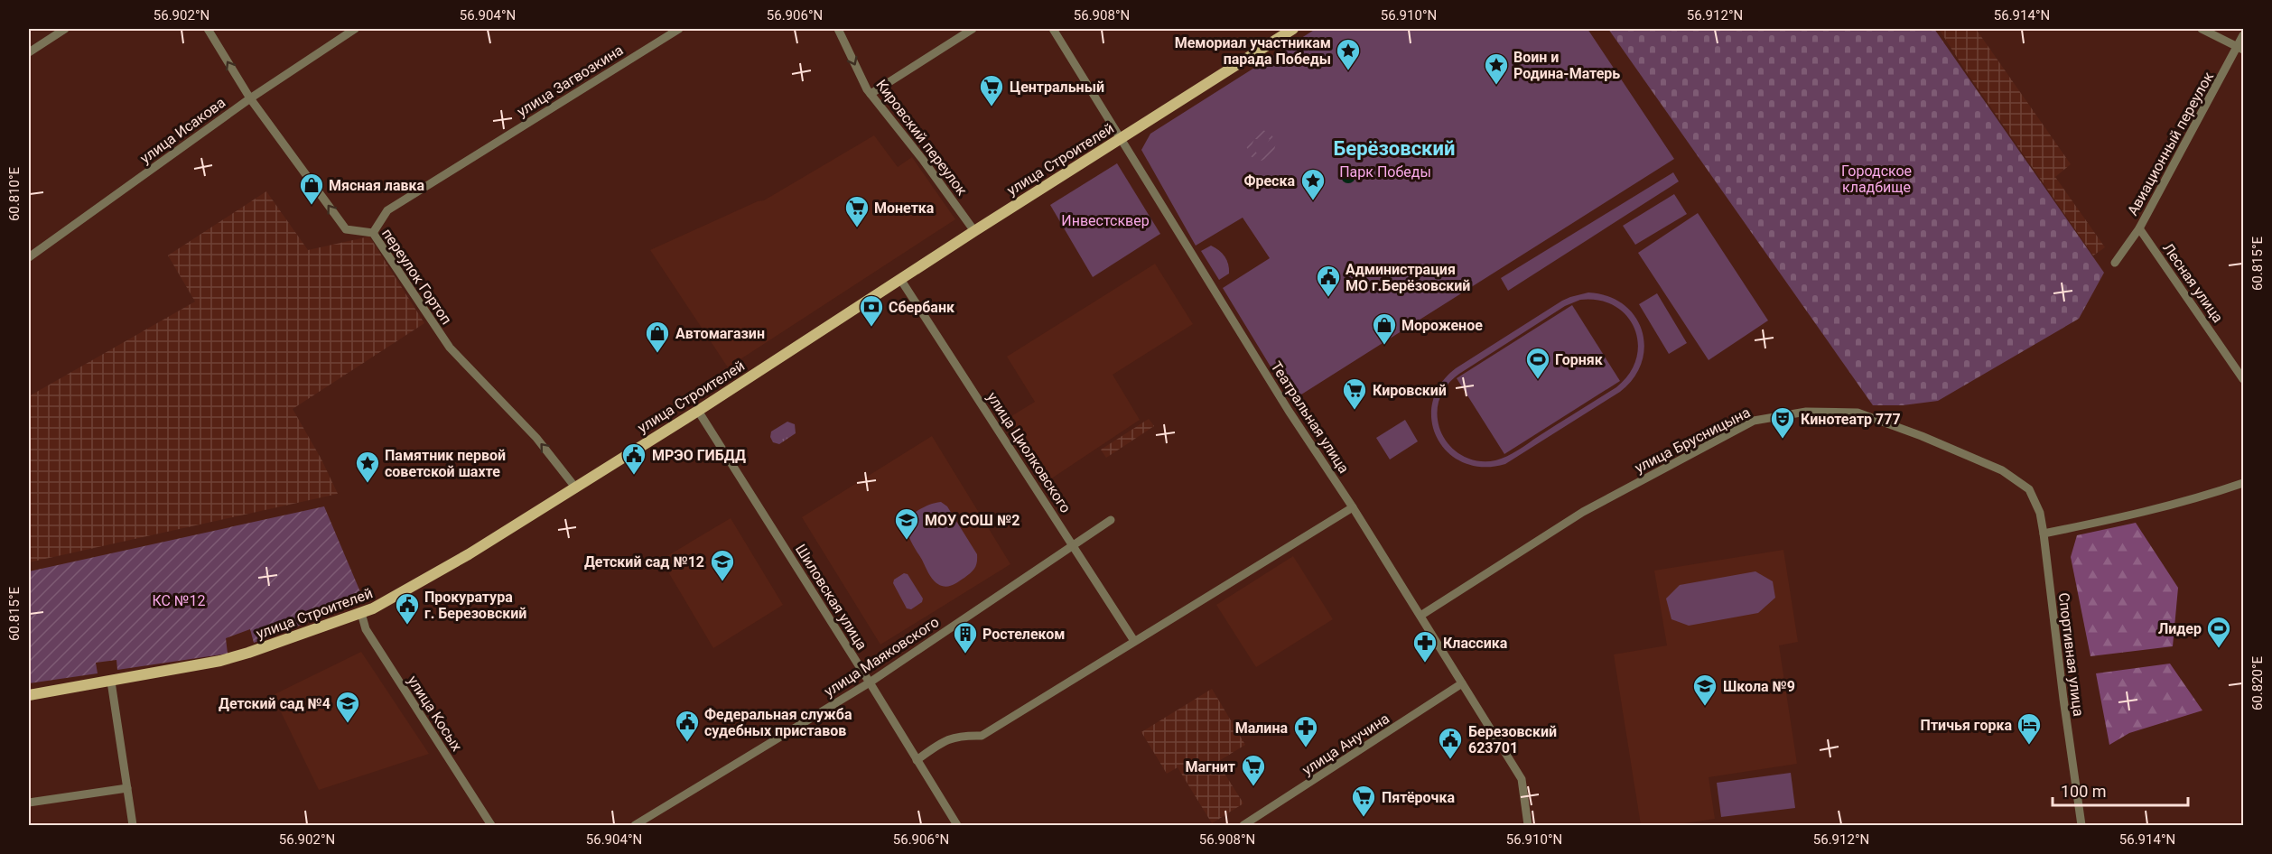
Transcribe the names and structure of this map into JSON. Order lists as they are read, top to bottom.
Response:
{
  "streets": {
    "main road": ["улица Строителей"],
    "street": [
      "улица Загвозкина",
      "улица Исакова",
      "Кировский переулок",
      "Авиационный переулок",
      "переулок Гортоп",
      "Лесная улица",
      "Театральная улица",
      "улица Брусницына",
      "улица Циолковского",
      "Шиловская улица",
      "Спортивная улица",
      "улица Маяковского",
      "улица Косых",
      "улица Анучина"
    ]
  },
  "crossings": [
    ["улица Загвозкина", "переулок Гортоп"],
    ["улица Исакова", "переулок Гортоп"],
    ["Кировский переулок", "улица Строителей"],
    ["Авиационный переулок", "Лесная улица"],
    ["улица Строителей", "переулок Гортоп"],
    ["улица Строителей", "Театральная улица"],
    ["улица Строителей", "улица Циолковского"],
    ["улица Строителей", "Шиловская улица"],
    ["улица Строителей", "улица Косых"],
    ["Театральная улица", "улица Брусницына"],
    ["Театральная улица", "улица Анучина"],
    ["улица Брусницына", "Спортивная улица"],
    ["улица Циолковского", "улица Маяковского"],
    ["Шиловская улица", "улица Маяковского"]
  ],
  "one_way": ["переулок Гортоп"],
  "districts": ["Берёзовский"],
  "parks": [
    "Городское кладбище",
    "Парк Победы",
    "Инвестсквер",
    "КС №12"
  ],
  "places": {
    "place": [
      "Мемориал участникам парада Победы",
      "Воин и Родина-Матерь",
      "Фреска",
      "Памятник первой советской шахте"
    ],
    "supermarket": [
      "Центральный",
      "Монетка",
      "Кировский",
      "Магнит",
      "Пятёрочка"
    ],
    "shop": ["Мясная лавка", "Мороженое", "Автомагазин"],
    "public building": [
      "Администрация МО г.Берёзовский",
      "МРЭО ГИБДД",
      "Прокуратура г. Березовский",
      "Федеральная служба судебных приставов",
      "Березовский 623701"
    ],
    "bank": ["Сбербанк"],
    "sports": ["Горняк", "Лидер"],
    "theatre": ["Кинотеатр 777"],
    "school or university": [
      "МОУ СОШ №2",
      "Детский сад №12",
      "Школа №9",
      "Детский сад №4"
    ],
    "building": ["Ростелеком"],
    "pharmacy": ["Классика", "Малина"],
    "hotel": ["Птичья горка"]
  },
  "scale_bar": "100 m",
  "coordinates": [
    "56.902°N",
    "56.904°N",
    "56.906°N",
    "56.908°N",
    "56.910°N",
    "56.912°N",
    "56.914°N",
    "60.810°E",
    "60.815°E",
    "60.820°E"
  ]
}
